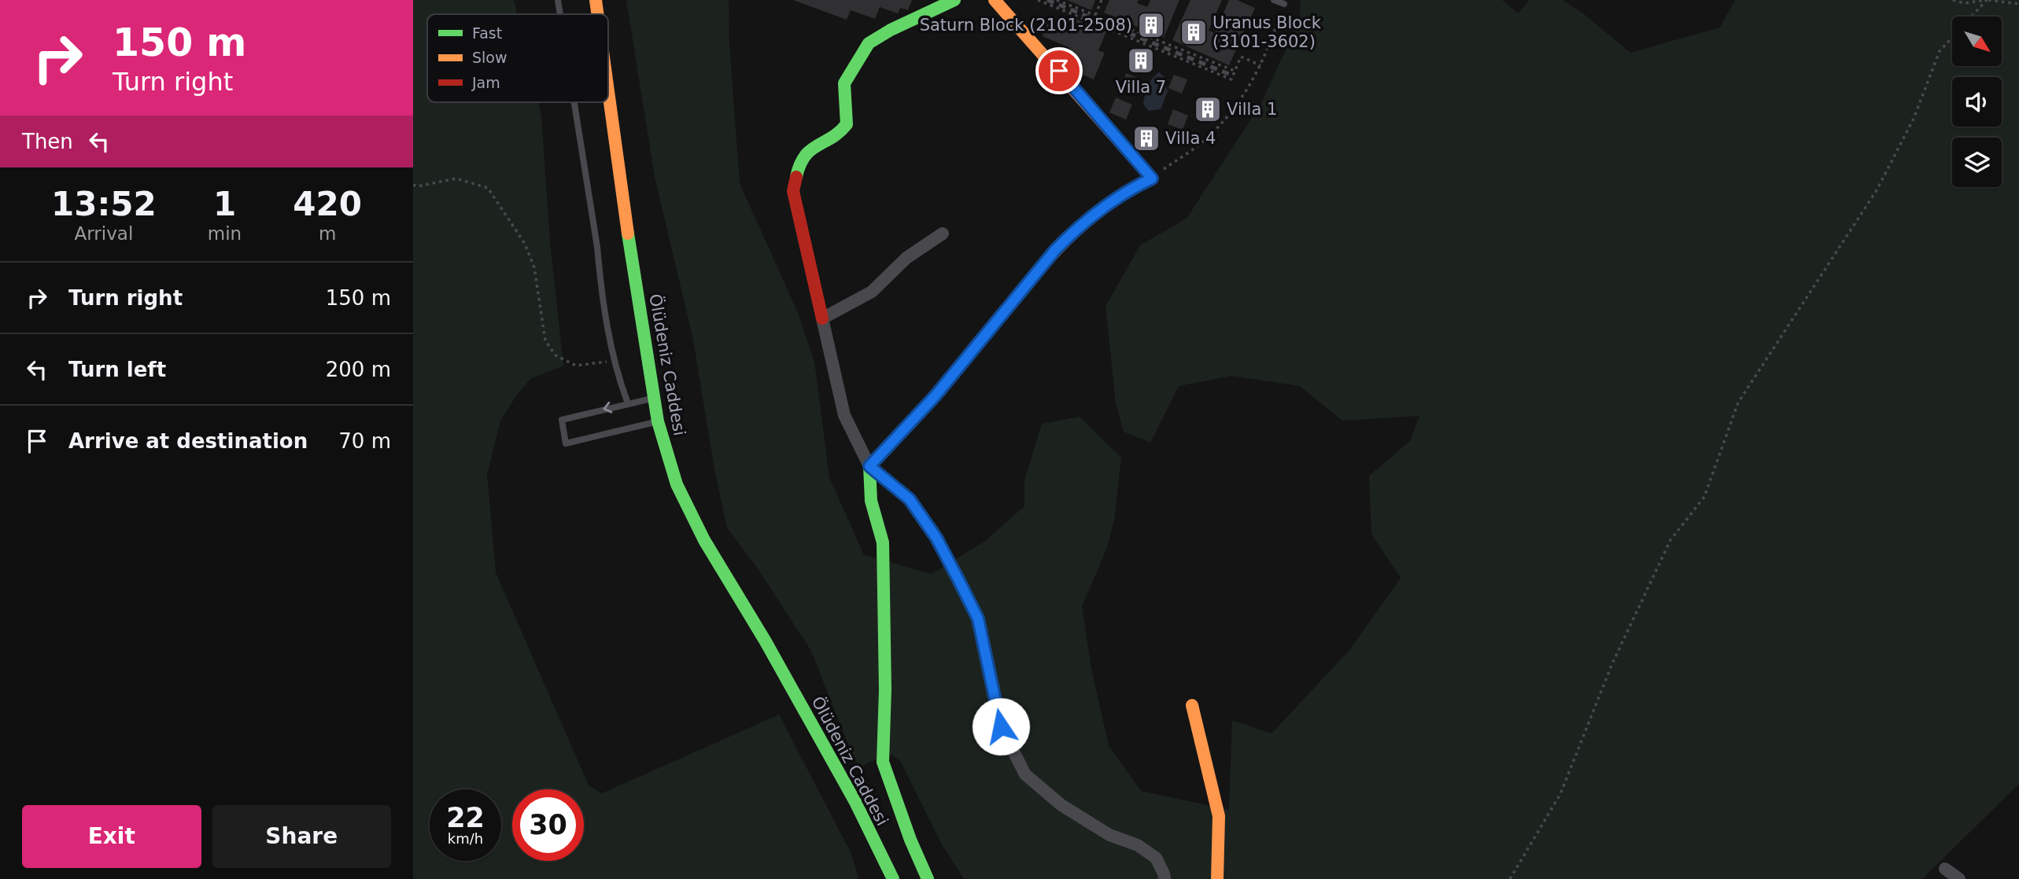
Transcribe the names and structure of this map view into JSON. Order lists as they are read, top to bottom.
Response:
{
  "streets": {
    "street": ["Ölüdeniz Caddesi"]
  },
  "places": {
    "building": [
      "Saturn Block (2101-2508)",
      "Uranus Block (3101-3602)",
      "Villa 7",
      "Villa 1",
      "Villa 4"
    ]
  },
  "legend": ["Fast", "Slow", "Jam"],
  "north": "bottom right",
  "page": {
    "turn": ["150 m", "Turn right"],
    "then": "Then",
    "eta": [
      "13:52",
      "Arrival",
      "1",
      "min",
      "420",
      "m"
    ],
    "list": [
      {
        "name": "Turn right",
        "value": "150 m"
      },
      {
        "name": "Turn left",
        "value": "200 m"
      },
      {
        "name": "Arrive at destination",
        "value": "70 m"
      }
    ],
    "speed": "22 km/h",
    "limit": "30",
    "buttons": ["Exit", "Share"]
  }
}
